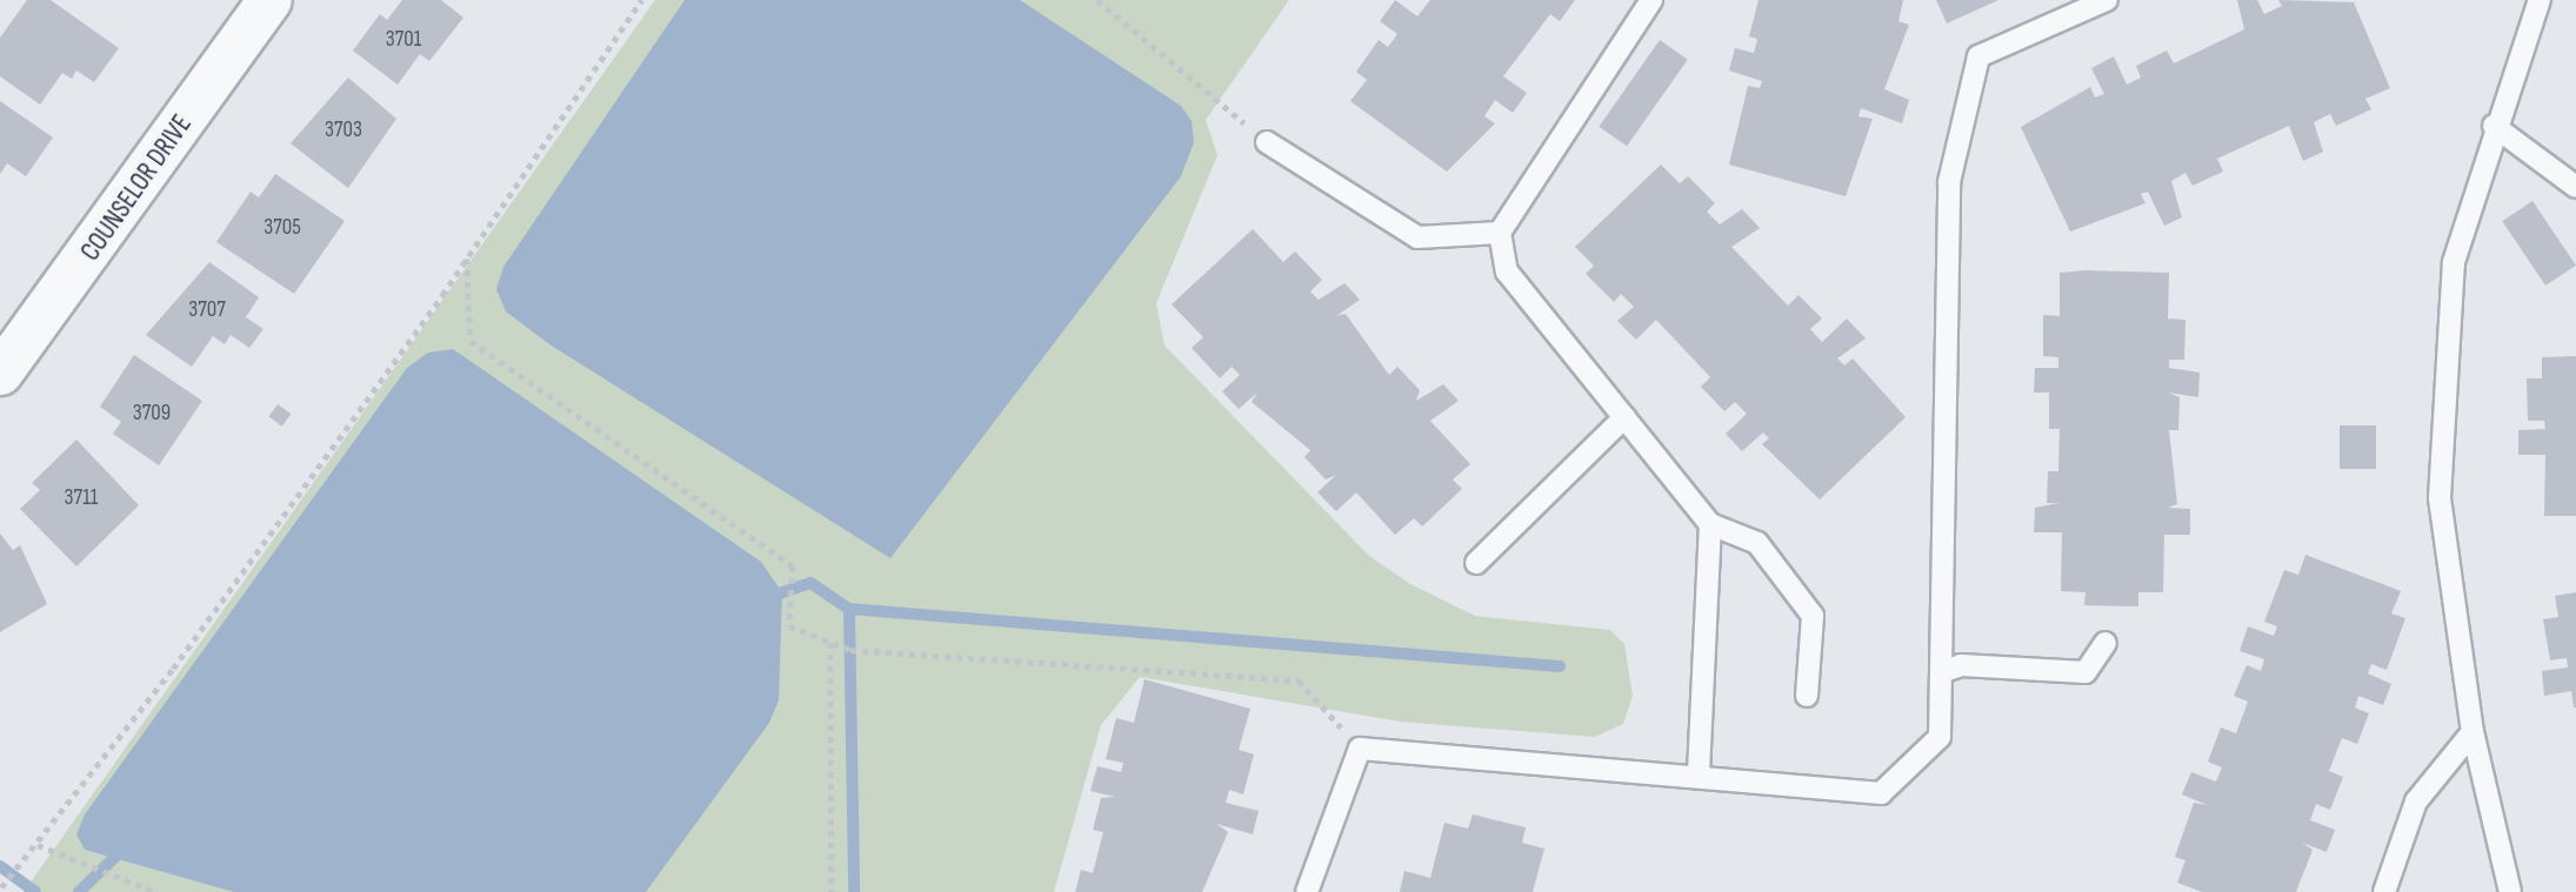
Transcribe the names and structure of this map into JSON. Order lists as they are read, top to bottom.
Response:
{
  "streets": {
    "street": ["COUNSELOR DRIVE"]
  },
  "house_numbers": [
    "3701",
    "3703",
    "3705",
    "3707",
    "3709",
    "3711"
  ]
}
